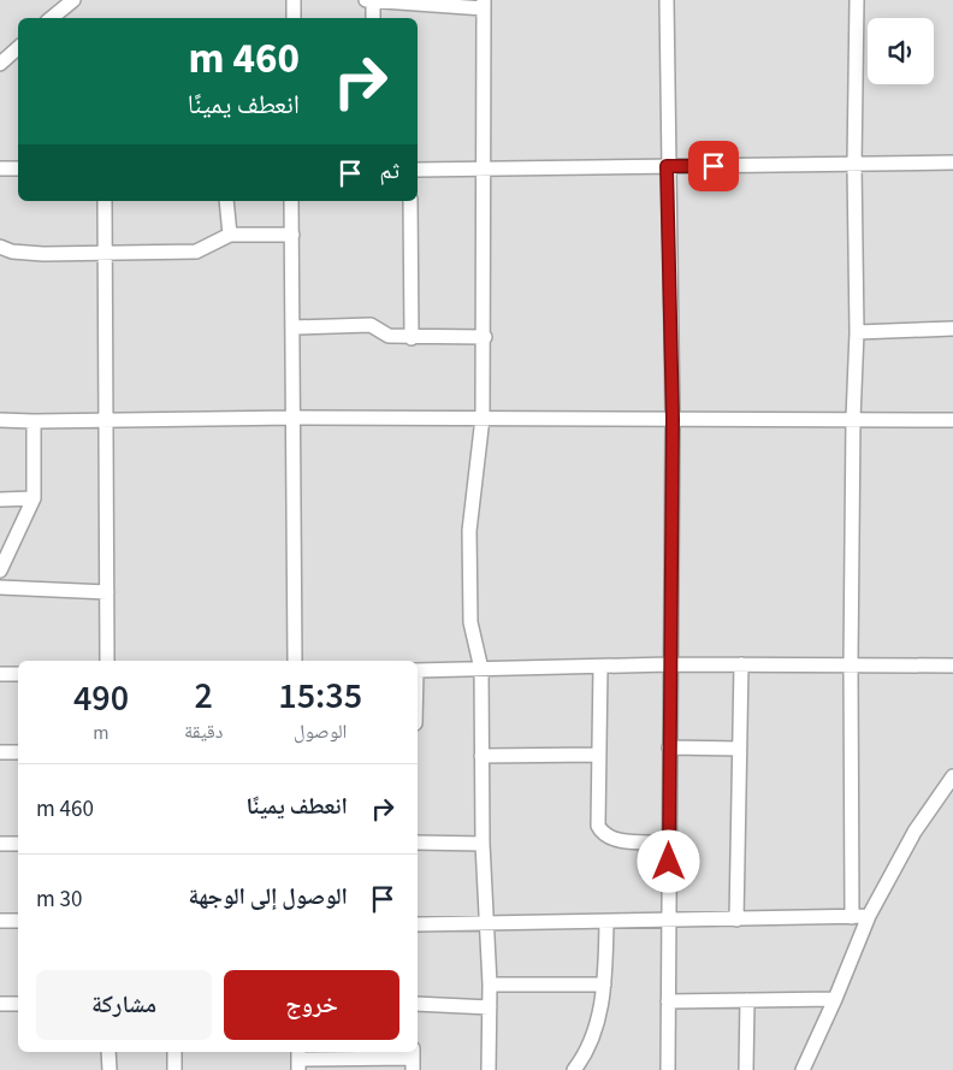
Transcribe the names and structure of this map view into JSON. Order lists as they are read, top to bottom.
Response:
{
  "page": {
    "turn": ["460 m", "انعطف يمينًا"],
    "then": "ثم",
    "eta": [
      "15:35",
      "الوصول",
      "2",
      "دقيقة",
      "490",
      "m"
    ],
    "list": [
      {
        "name": "انعطف يمينًا",
        "value": "460 m"
      },
      {
        "name": "الوصول إلى الوجهة",
        "value": "30 m"
      }
    ],
    "buttons": ["خروج", "مشاركة"]
  }
}
